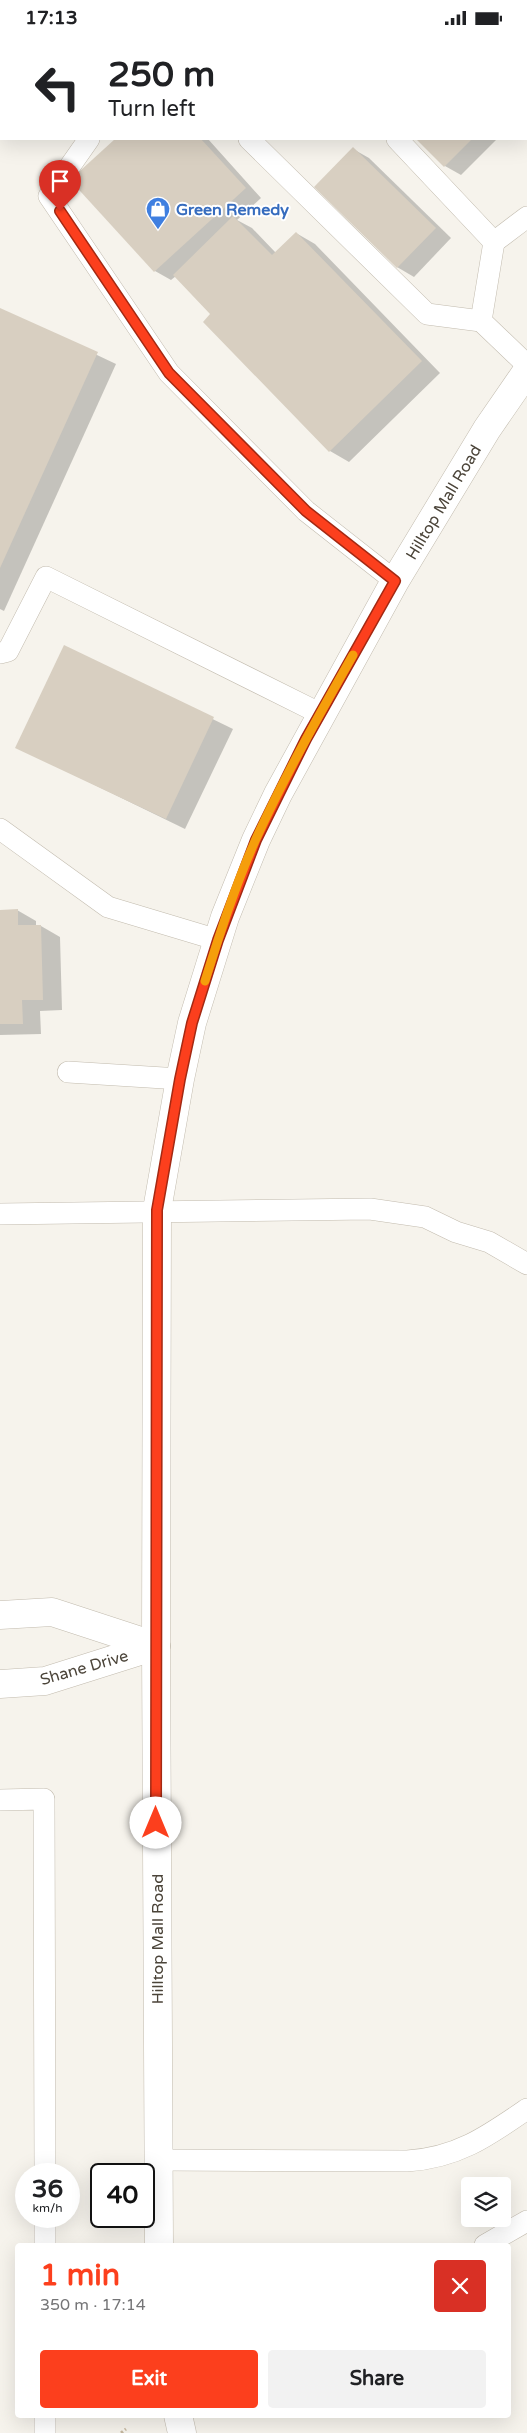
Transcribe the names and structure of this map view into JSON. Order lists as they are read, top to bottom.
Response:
{
  "streets": {
    "street": ["Hilltop Mall Road", "Shane Drive"]
  },
  "crossings": [
    ["Hilltop Mall Road", "Shane Drive"]
  ],
  "places": {
    "shop": ["Green Remedy"]
  },
  "page": {
    "status": "17:13",
    "turn": ["250 m", "Turn left"],
    "speed": "36 km/h",
    "limit": "40",
    "heading": ["1 min", "350 m · 17:14"],
    "buttons": ["Exit", "Share"]
  }
}
